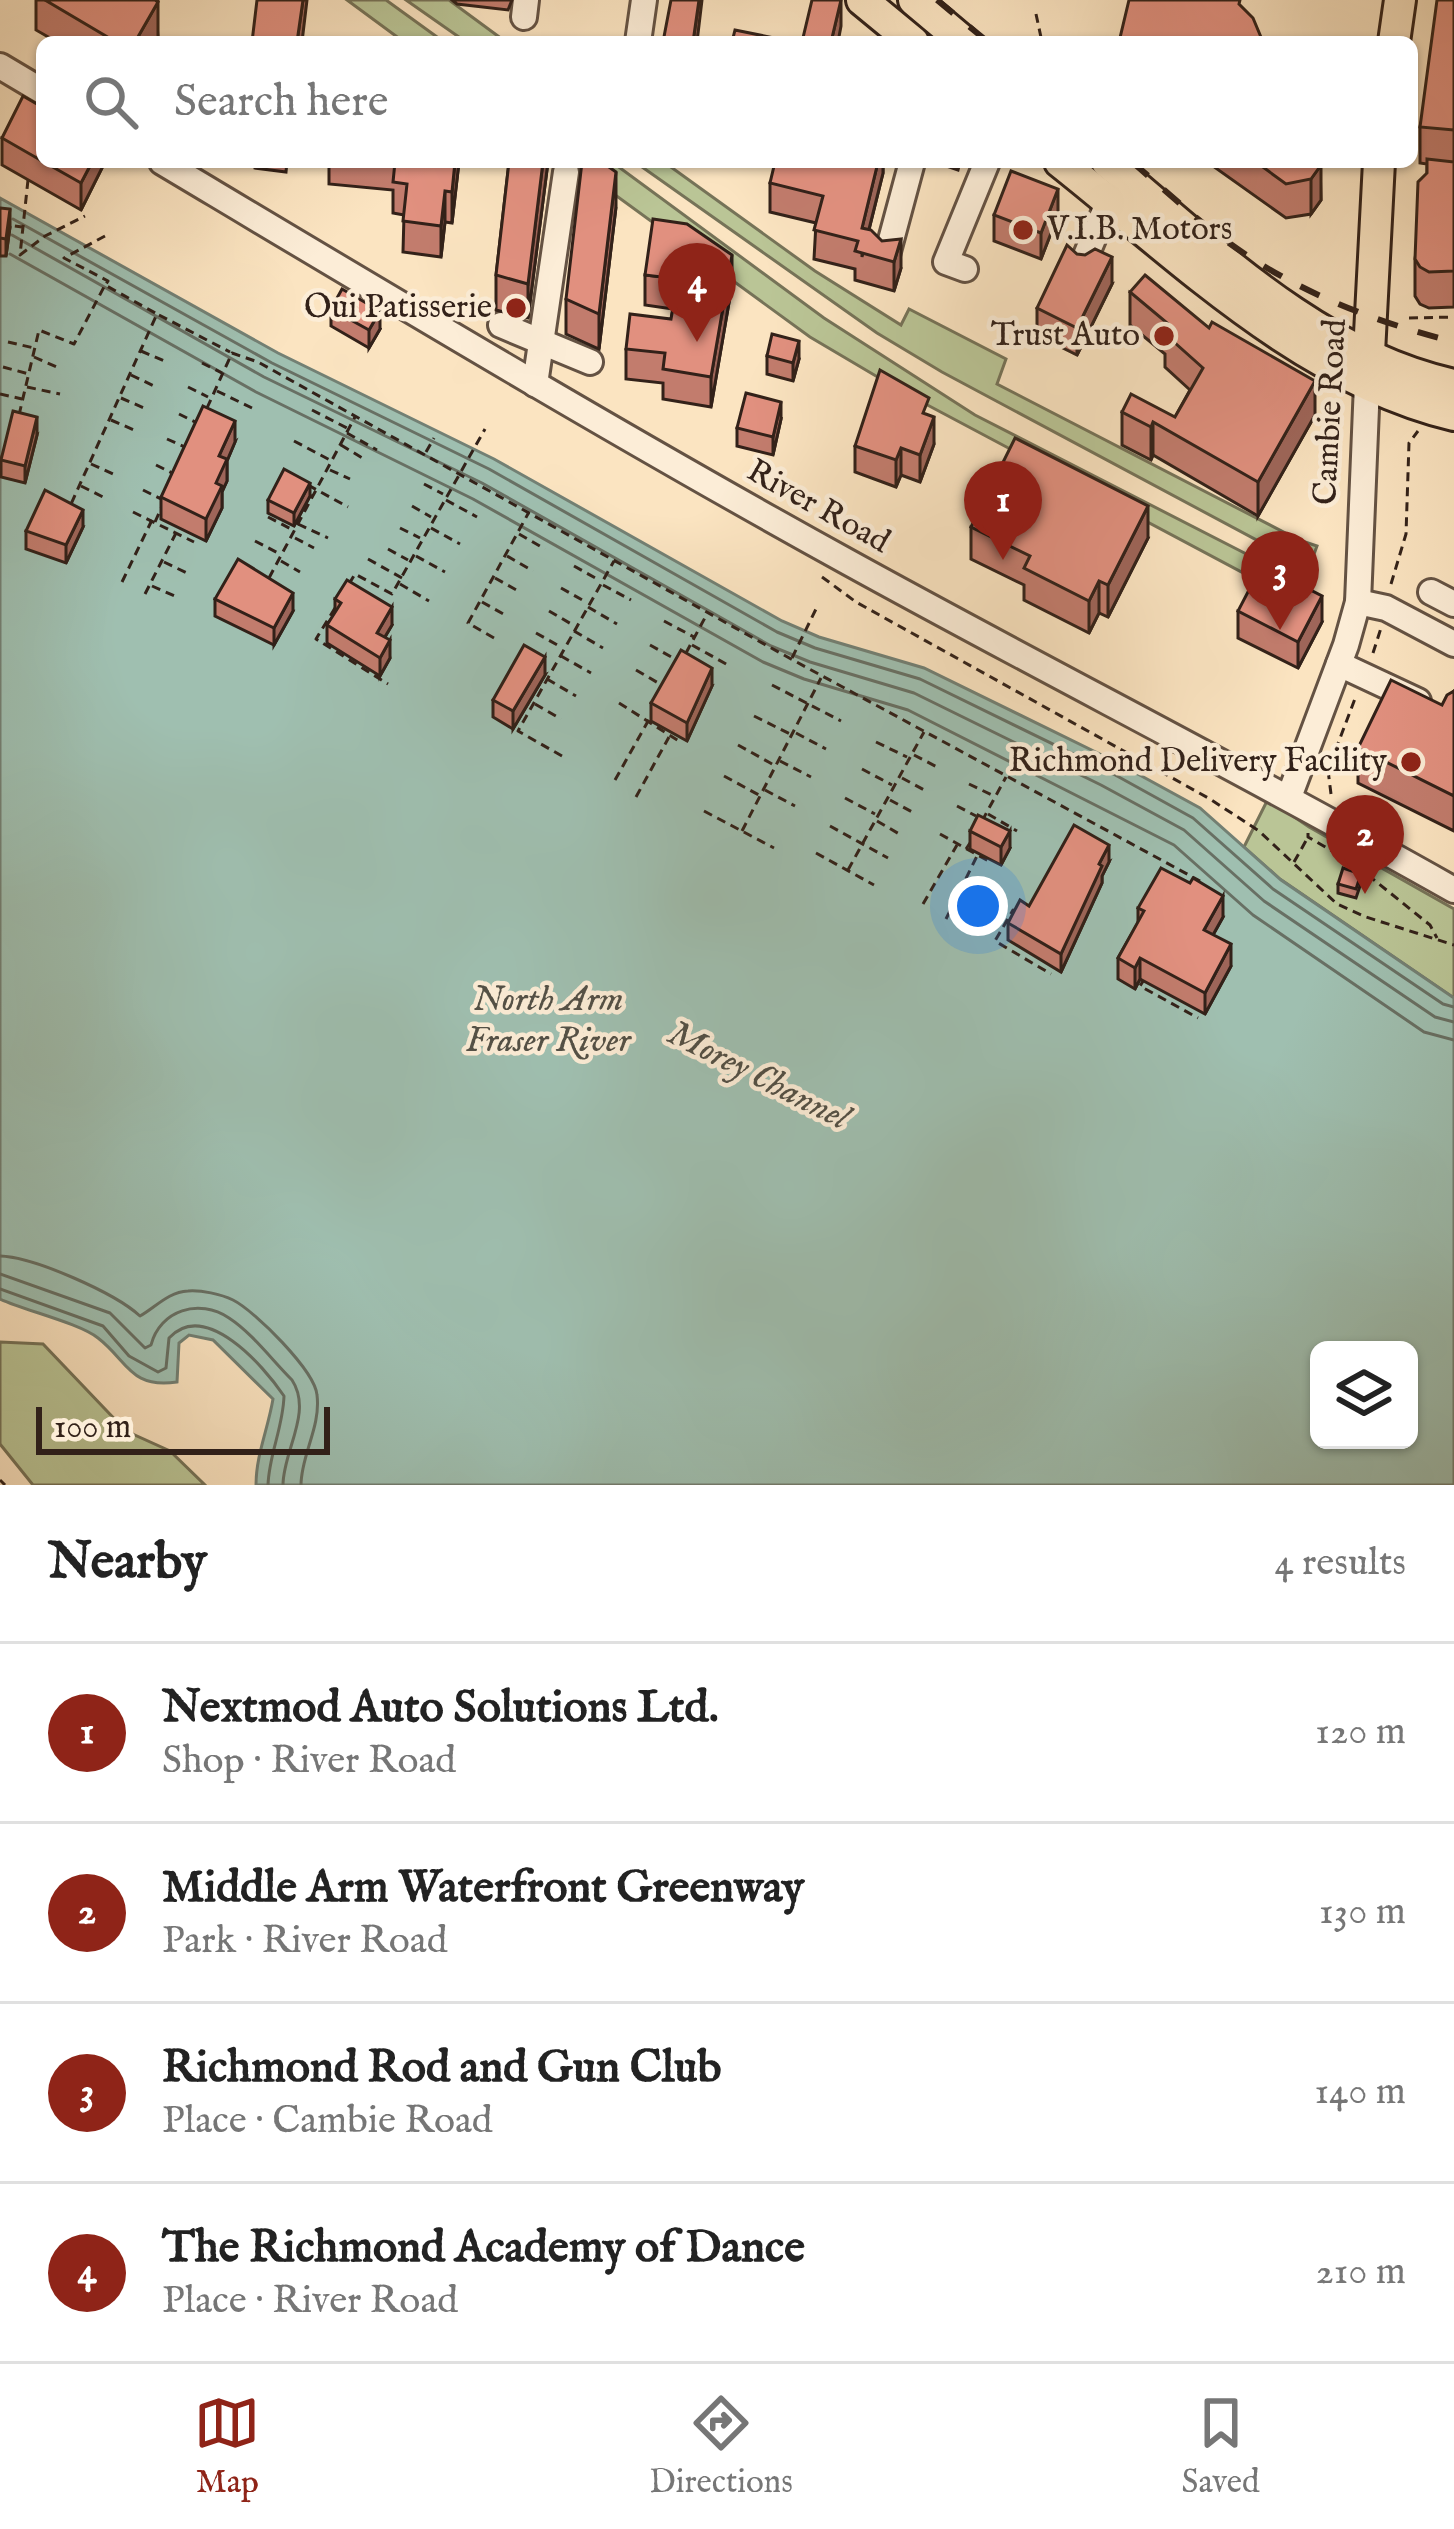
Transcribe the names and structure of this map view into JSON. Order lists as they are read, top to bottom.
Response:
{
  "streets": {
    "main road": ["Cambie Road"],
    "street": ["River Road"]
  },
  "crossings": [
    ["Cambie Road", "River Road"]
  ],
  "water": ["North Arm Fraser River", "Morey Channel"],
  "places": [
    "V.I.B. Motors",
    "Oui Patisserie",
    "Trust Auto",
    "Richmond Delivery Facility"
  ],
  "scale_bar": "100 m",
  "page": {
    "search": "Search here",
    "pins": [
      "4",
      "1",
      "3",
      "2"
    ],
    "scale": "100 m",
    "heading": ["Nearby", "4 results"],
    "list": [
      {
        "mark": "1",
        "name": "Nextmod Auto Solutions Ltd.",
        "note": "Shop · River Road",
        "value": "120 m"
      },
      {
        "mark": "2",
        "name": "Middle Arm Waterfront Greenway",
        "note": "Park · River Road",
        "value": "130 m"
      },
      {
        "mark": "3",
        "name": "Richmond Rod and Gun Club",
        "note": "Place · Cambie Road",
        "value": "140 m"
      },
      {
        "mark": "4",
        "name": "The Richmond Academy of Dance",
        "note": "Place · River Road",
        "value": "210 m"
      }
    ],
    "nav": ["Map", "Directions", "Saved"]
  }
}
